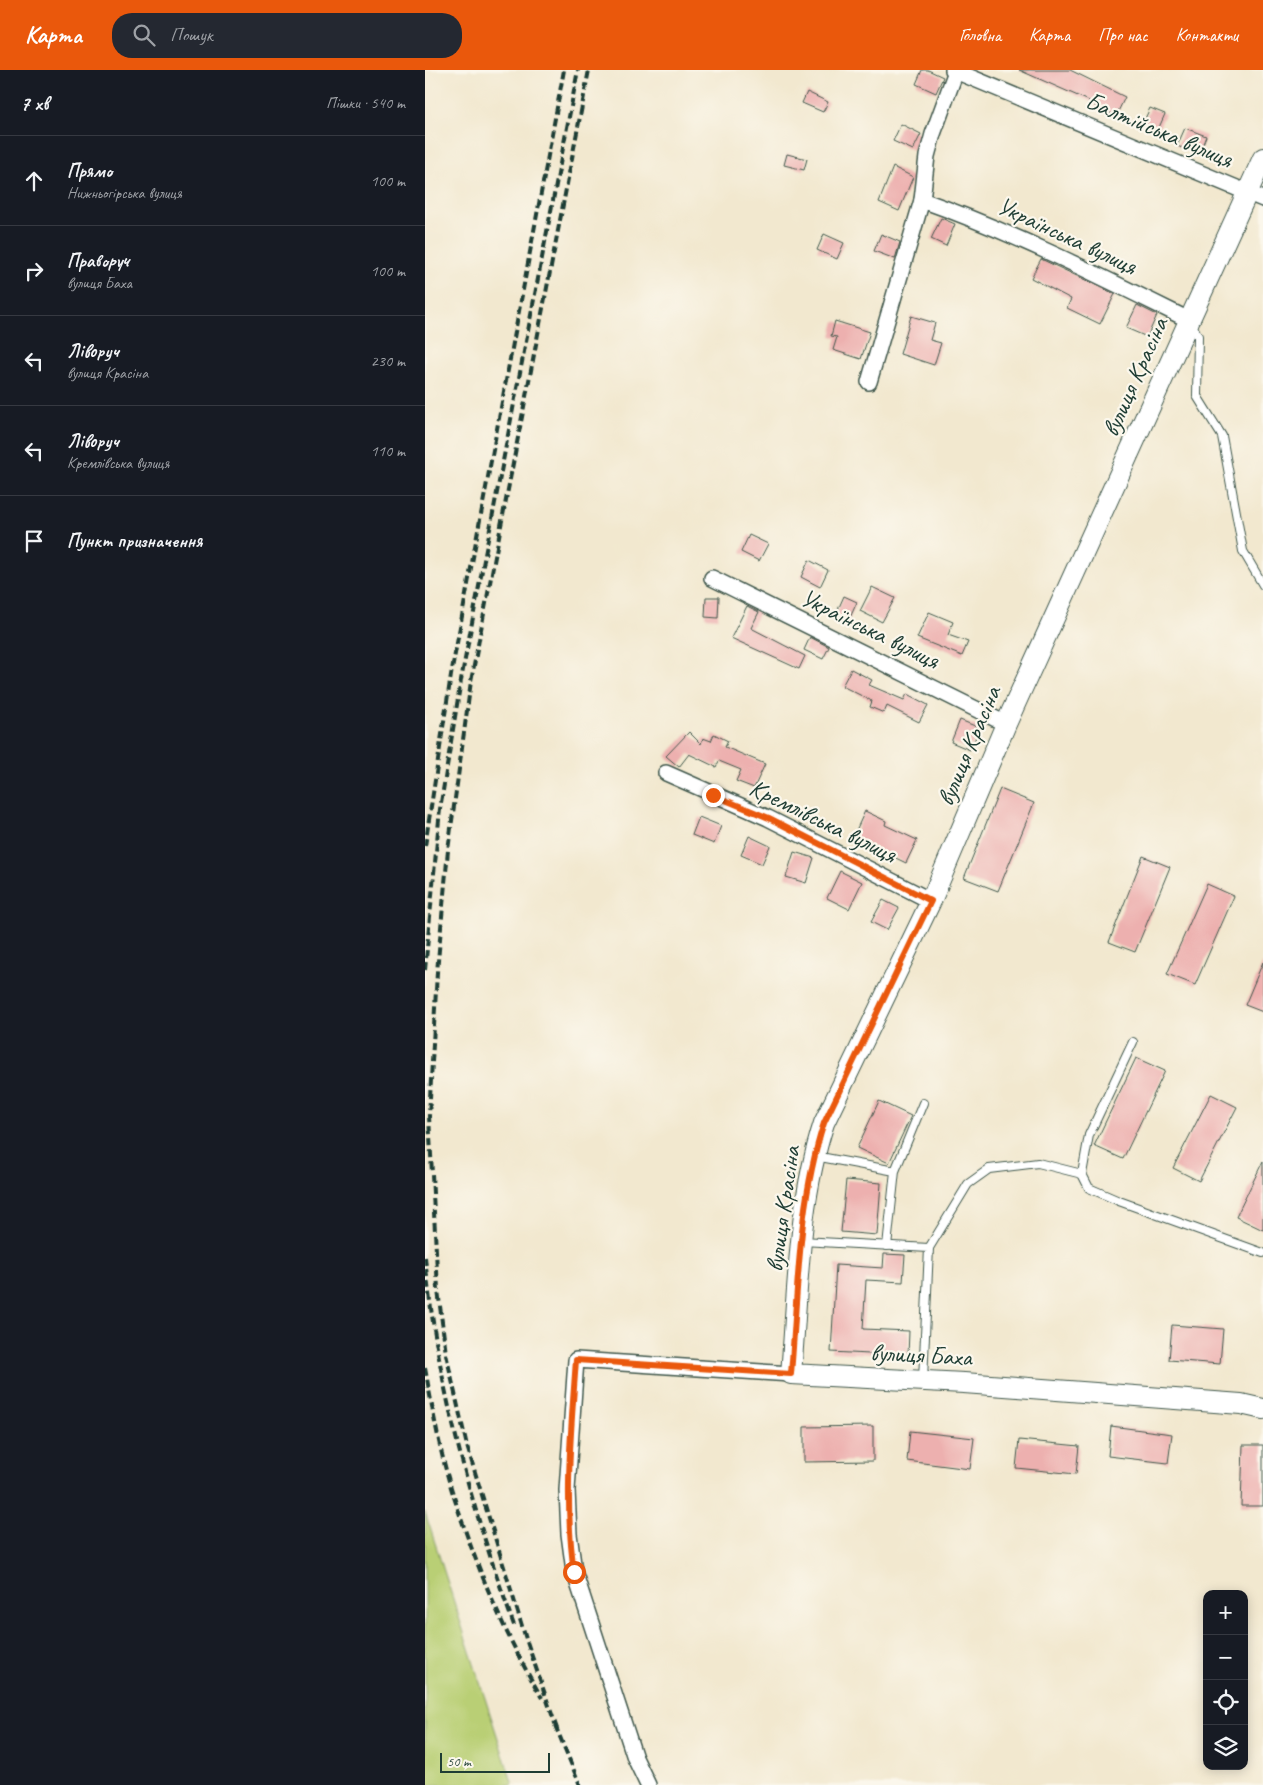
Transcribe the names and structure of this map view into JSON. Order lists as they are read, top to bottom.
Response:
{
  "streets": {
    "street": [
      "Балтійська вулиця",
      "Українська вулиця",
      "вулиця Красіна",
      "Кремлівська вулиця",
      "вулиця Баха"
    ]
  },
  "crossings": [
    ["Балтійська вулиця", "вулиця Красіна"],
    ["Українська вулиця", "вулиця Красіна"],
    ["вулиця Красіна", "Кремлівська вулиця"],
    ["вулиця Красіна", "вулиця Баха"]
  ],
  "scale_bar": "50 m",
  "page": {
    "header": "Карта",
    "search": "Пошук",
    "nav": [
      "Головна",
      "Карта",
      "Про нас",
      "Контакти"
    ],
    "heading": ["7 хв", "Пішки · 540 m"],
    "list": [
      ["Прямо", "Нижньогірська вулиця", "100 m"],
      ["Праворуч", "вулиця Баха", "100 m"],
      ["Ліворуч", "вулиця Красіна", "230 m"],
      ["Ліворуч", "Кремлівська вулиця", "110 m"],
      "Пункт призначення"
    ],
    "map_buttons": ["+", "−"],
    "scale": "50 m"
  }
}
